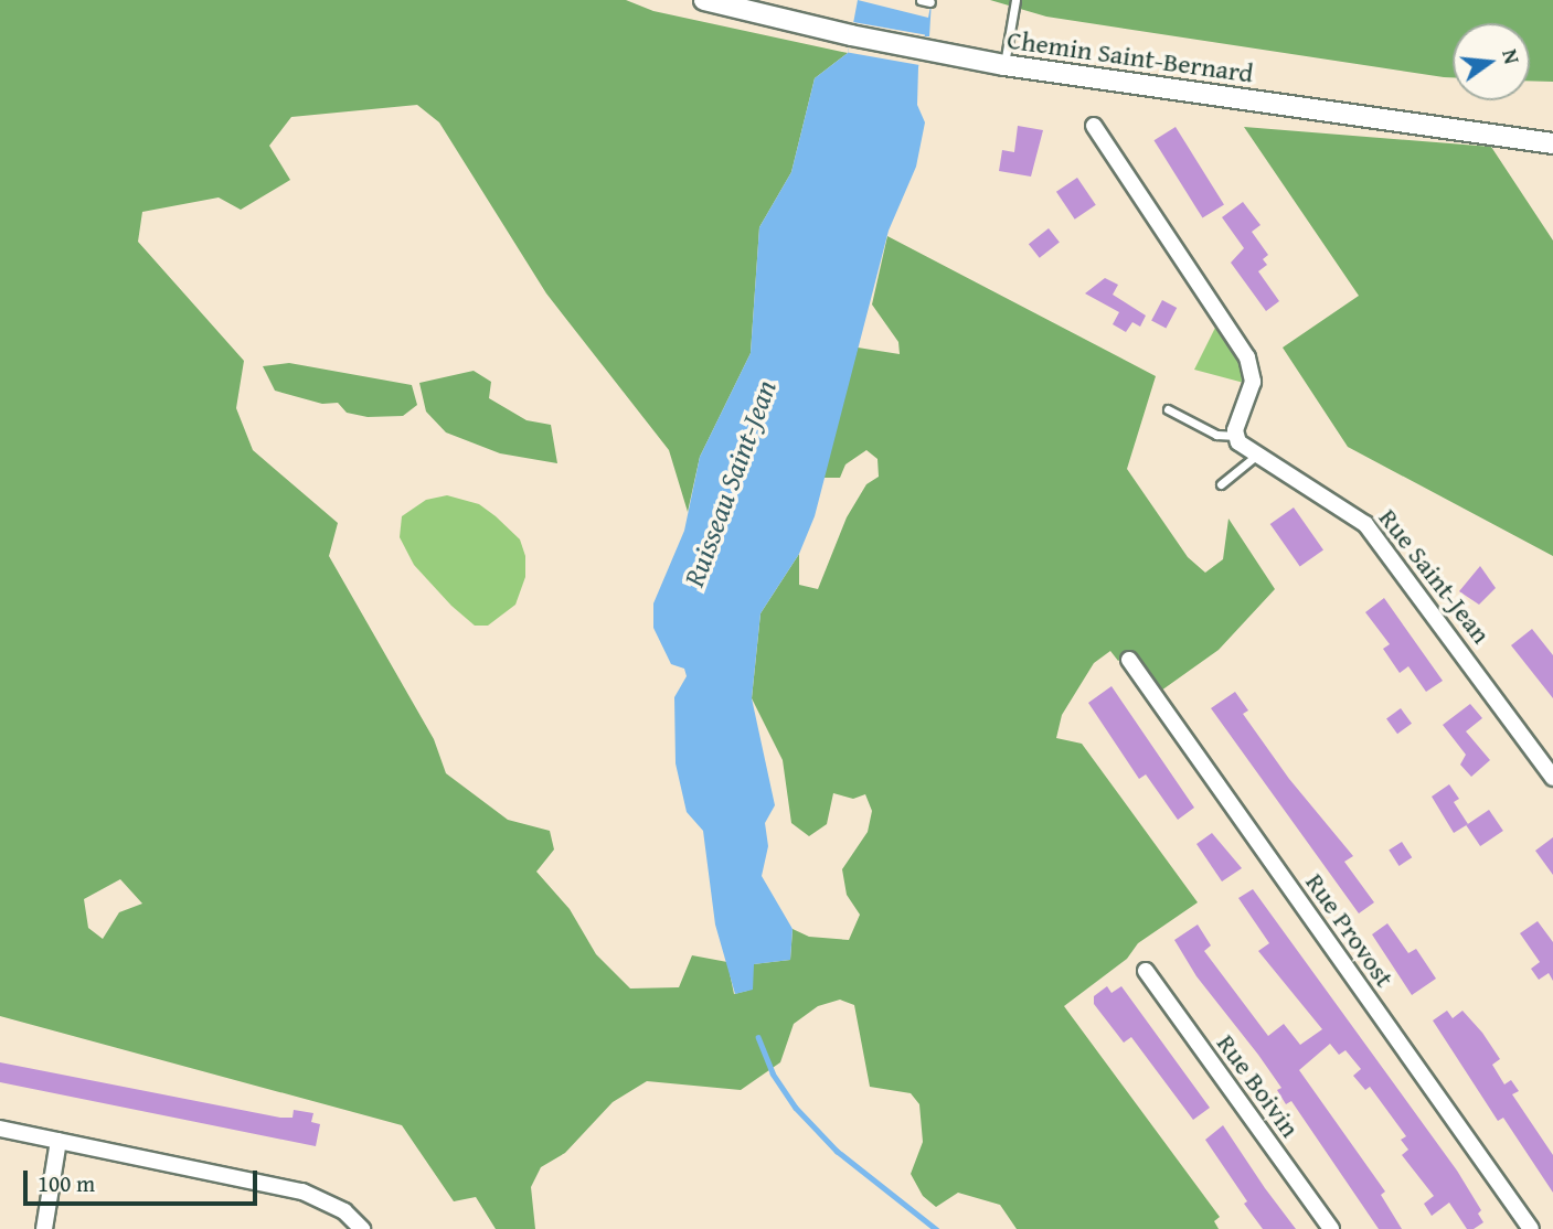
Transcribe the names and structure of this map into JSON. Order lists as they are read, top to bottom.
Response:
{
  "streets": {
    "street": [
      "Chemin Saint-Bernard",
      "Rue Saint-Jean",
      "Rue Provost",
      "Rue Boivin"
    ]
  },
  "water": ["Ruisseau Saint-Jean"],
  "scale_bar": "100 m",
  "north": "right"
}
